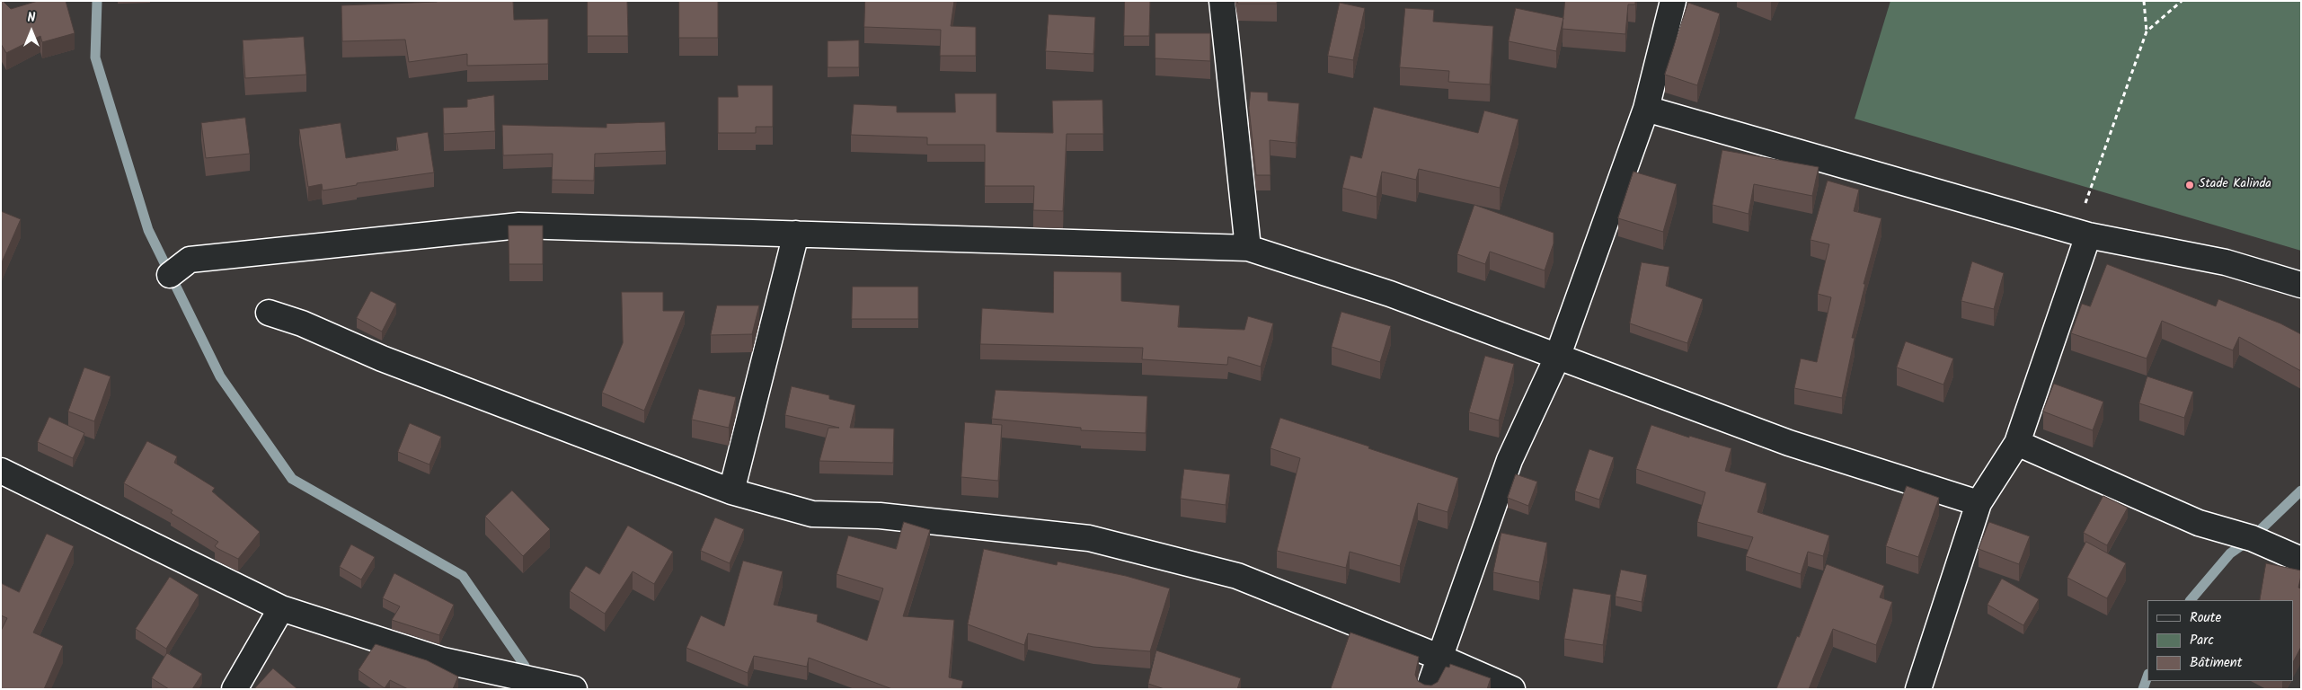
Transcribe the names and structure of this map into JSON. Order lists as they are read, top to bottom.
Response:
{
  "places": ["Stade Kalinda"],
  "legend": ["Route", "Parc", "Bâtiment"],
  "north": "top"
}
